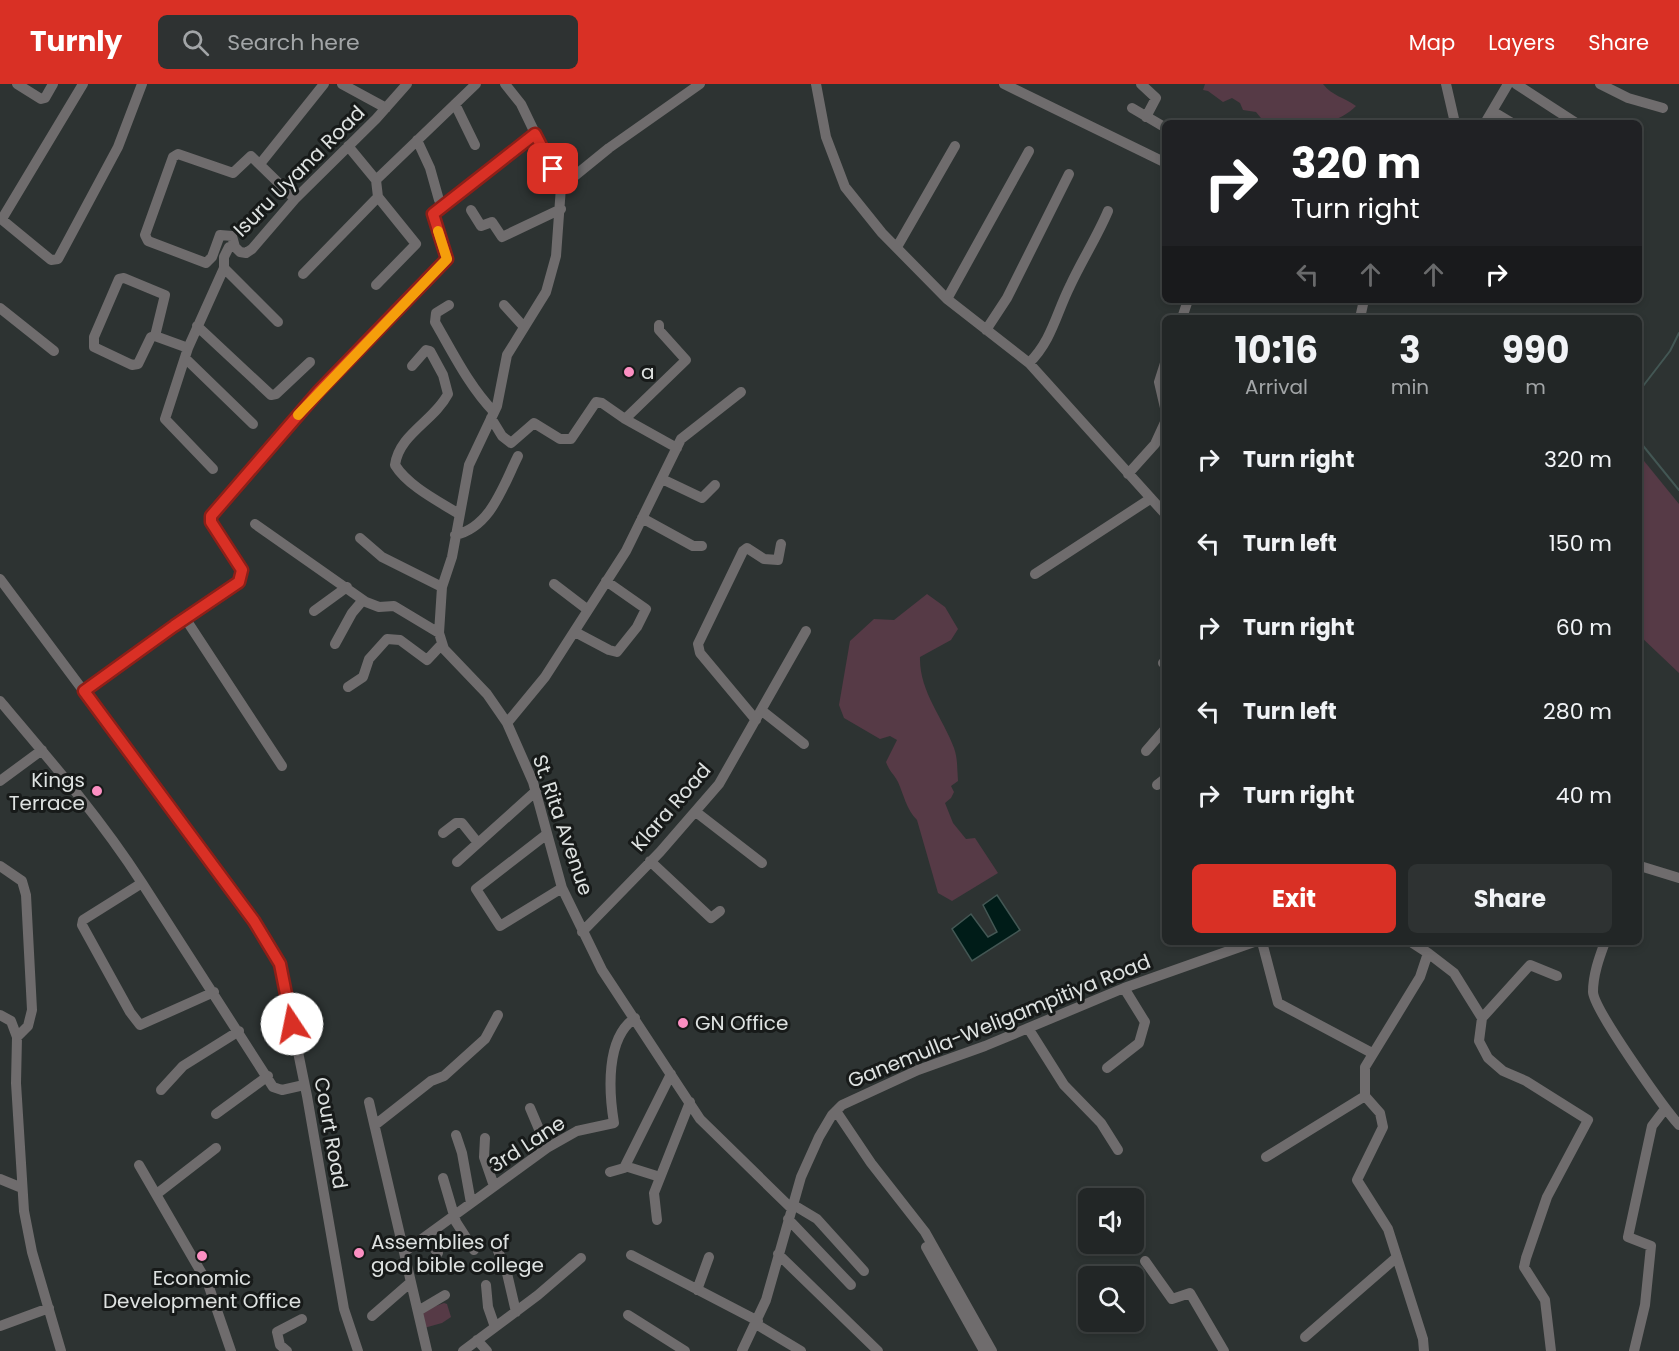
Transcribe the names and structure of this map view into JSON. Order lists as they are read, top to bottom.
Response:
{
  "streets": {
    "street": [
      "Isuru Uyana Road",
      "Klara Road",
      "St. Rita Avenue",
      "Ganemulla-Weligampitiya Road",
      "Court Road",
      "3rd Lane"
    ]
  },
  "crossings": [
    ["Klara Road", "St. Rita Avenue"],
    ["St. Rita Avenue", "Ganemulla-Weligampitiya Road"],
    ["St. Rita Avenue", "3rd Lane"]
  ],
  "places": [
    "a",
    "Kings Terrace",
    "GN Office",
    "Assemblies of god bible college",
    "Economic Development Office"
  ],
  "page": {
    "header": "Turnly",
    "search": "Search here",
    "nav": ["Map", "Layers", "Share"],
    "turn": ["320 m", "Turn right"],
    "eta": [
      "10:16",
      "Arrival",
      "3",
      "min",
      "990",
      "m"
    ],
    "list": [
      {
        "name": "Turn right",
        "value": "320 m"
      },
      {
        "name": "Turn left",
        "value": "150 m"
      },
      {
        "name": "Turn right",
        "value": "60 m"
      },
      {
        "name": "Turn left",
        "value": "280 m"
      },
      {
        "name": "Turn right",
        "value": "40 m"
      }
    ],
    "buttons": ["Exit", "Share"]
  }
}
